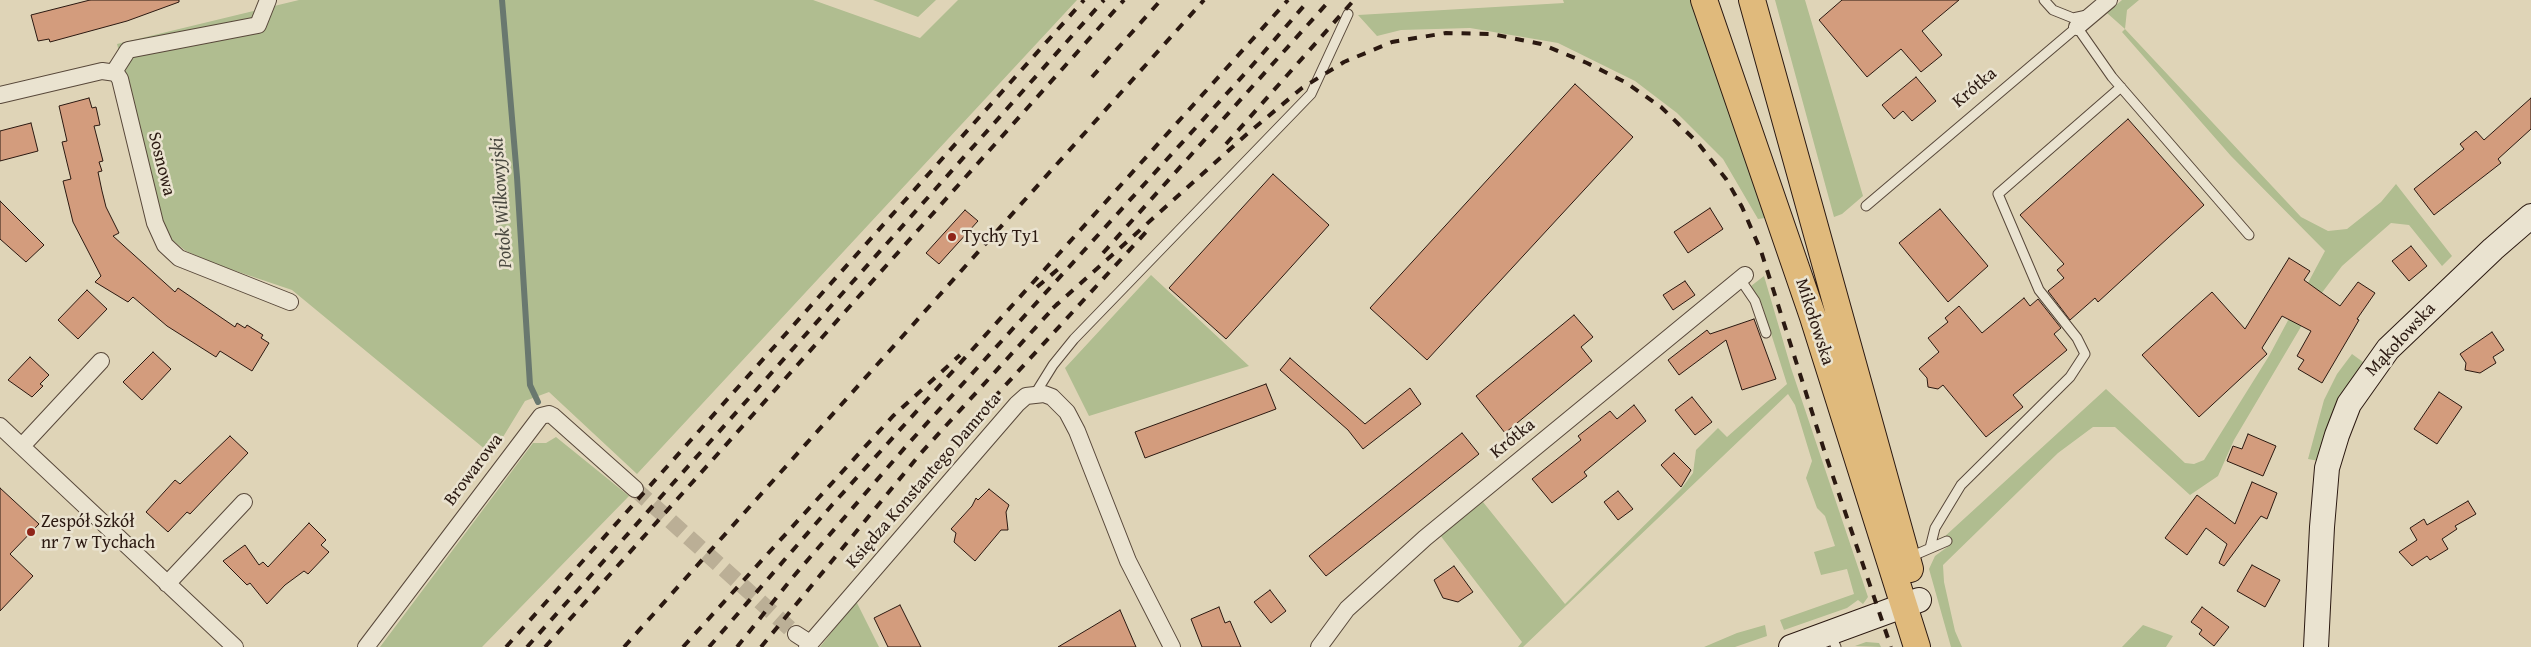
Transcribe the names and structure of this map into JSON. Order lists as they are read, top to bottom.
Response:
{
  "streets": {
    "main road": ["Mikołowska"],
    "street": [
      "Krótka",
      "Sosnowa",
      "Mąkołowska",
      "Browarowa",
      "Księdza Konstantego Damrota"
    ]
  },
  "water": ["Potok Wilkowyjski"],
  "places": ["Tychy Ty1", "Zespół Szkół nr 7 w Tychach"]
}
